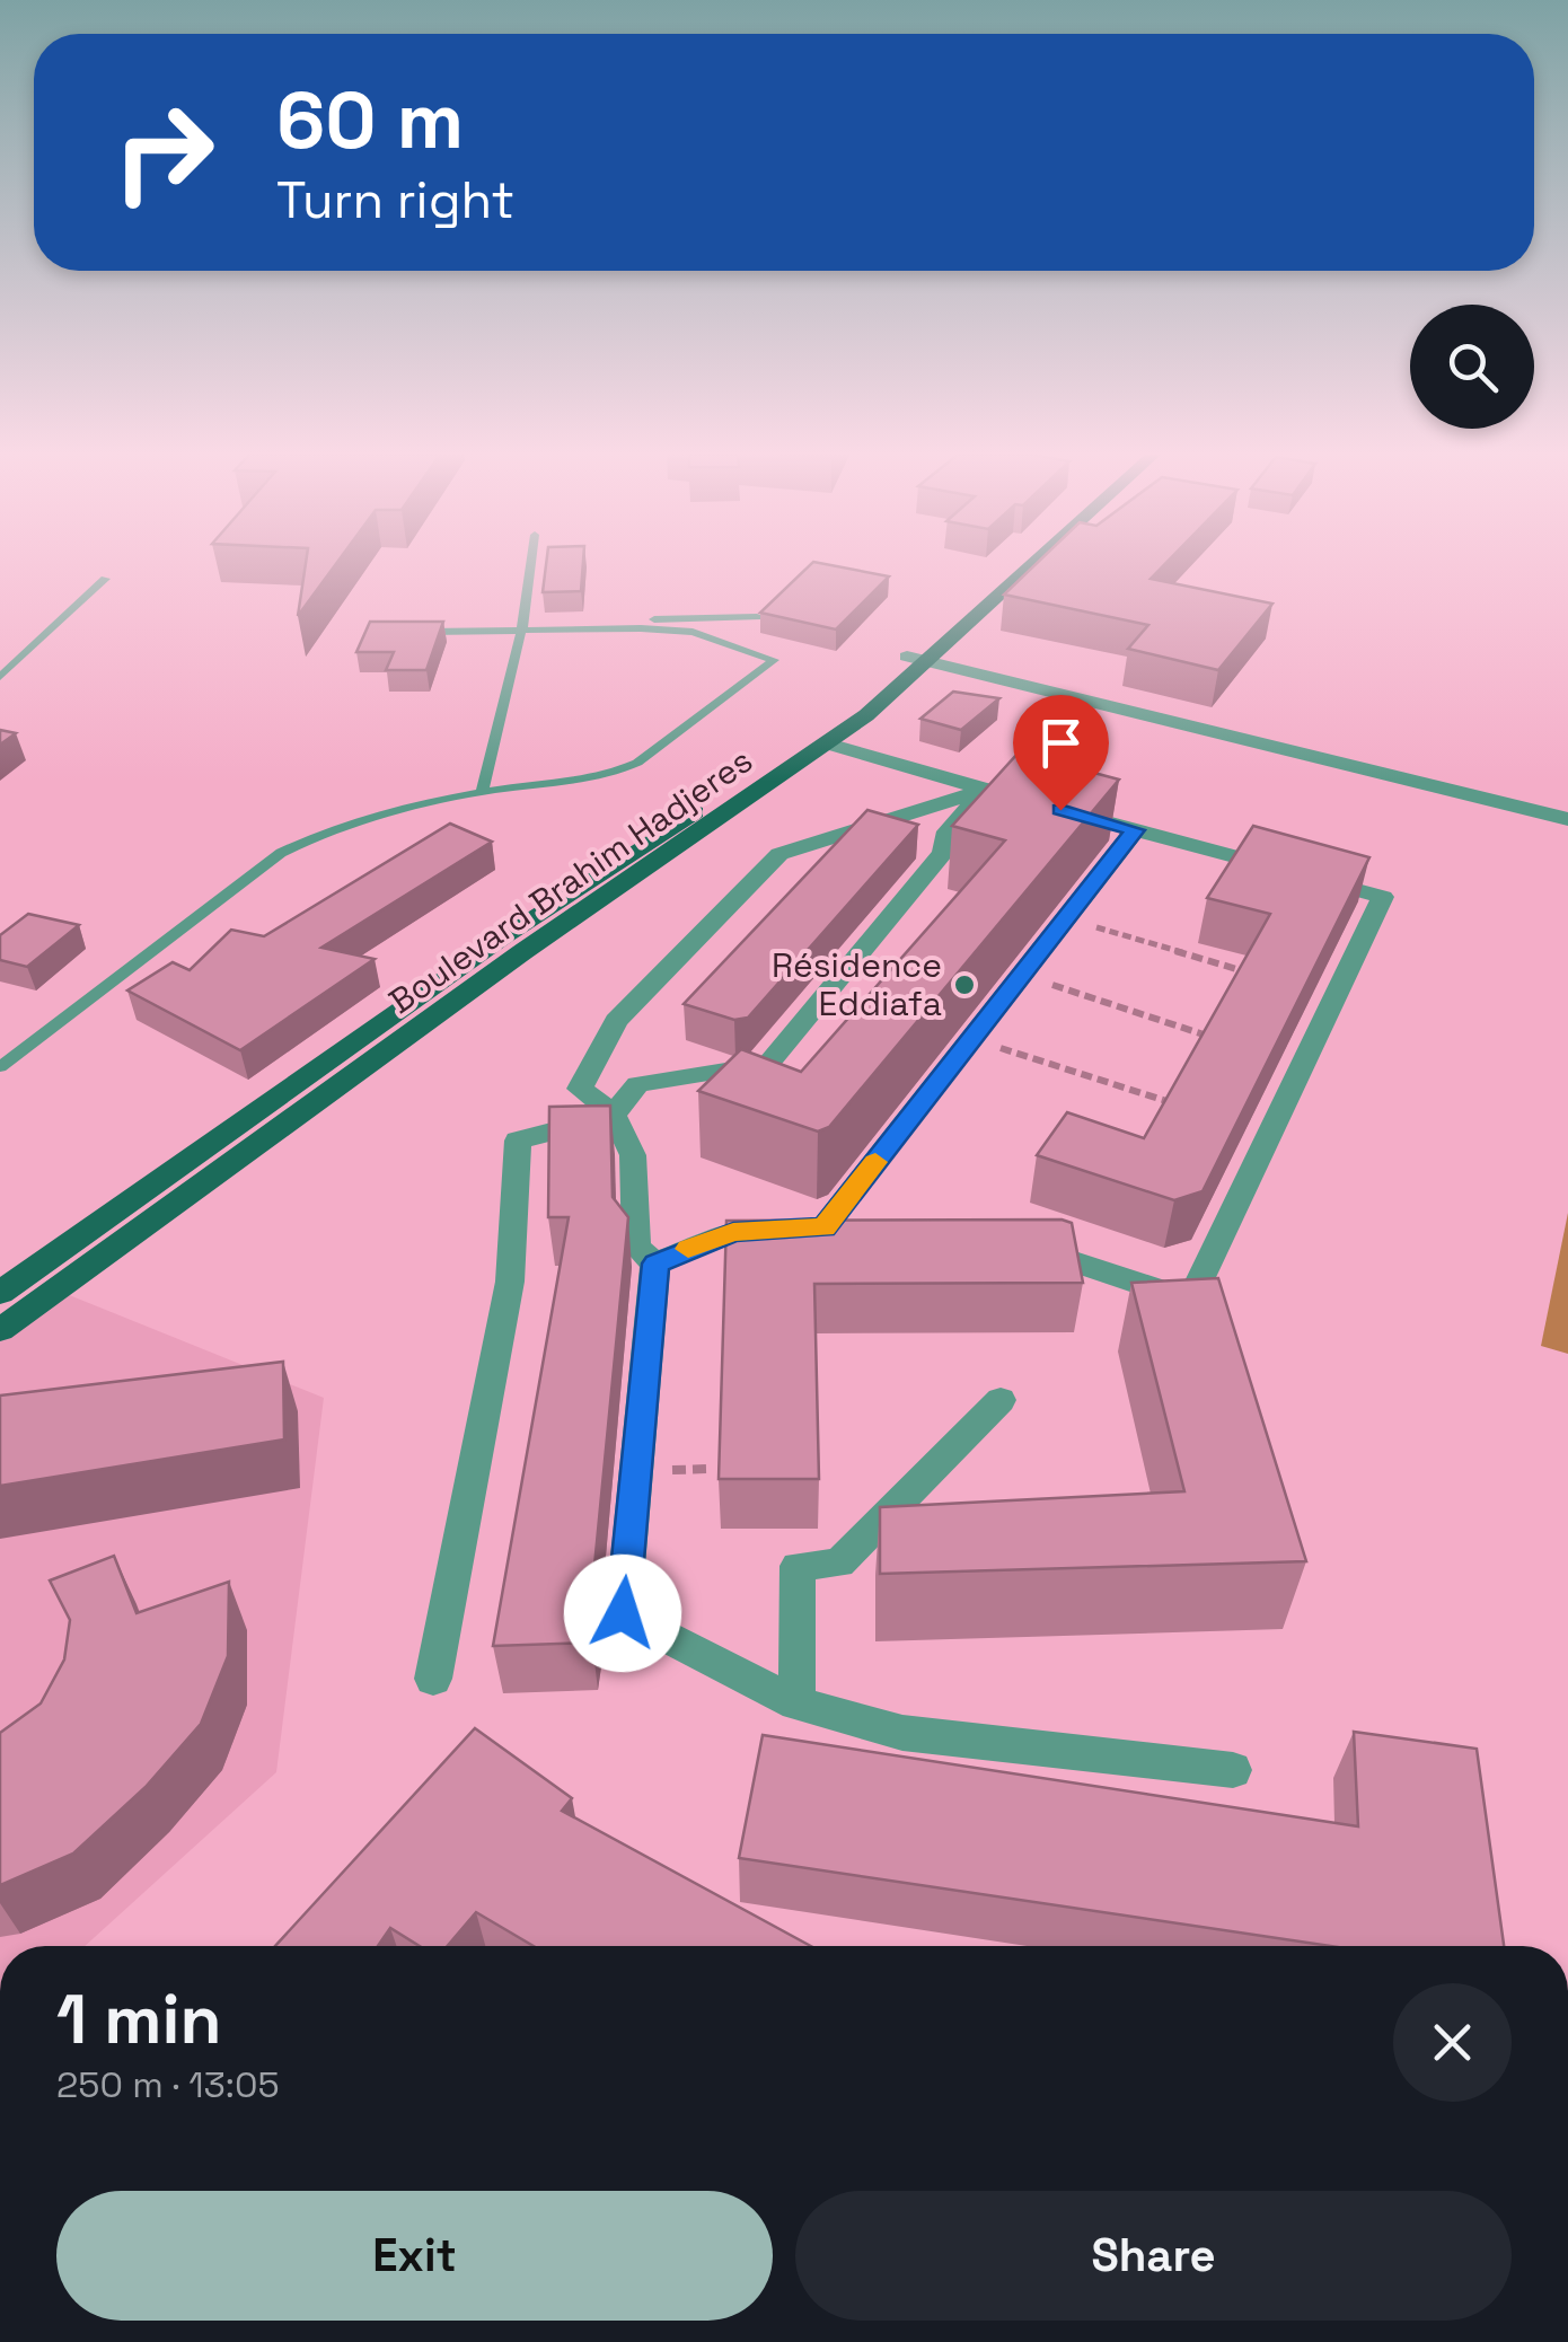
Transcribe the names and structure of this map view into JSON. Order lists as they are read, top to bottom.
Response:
{
  "streets": {
    "main road": ["Boulevard Brahim Hadjeres"]
  },
  "places": ["Résidence Eddiafa"],
  "page": {
    "turn": ["60 m", "Turn right"],
    "heading": ["1 min", "250 m · 13:05"],
    "buttons": ["Exit", "Share"]
  }
}
